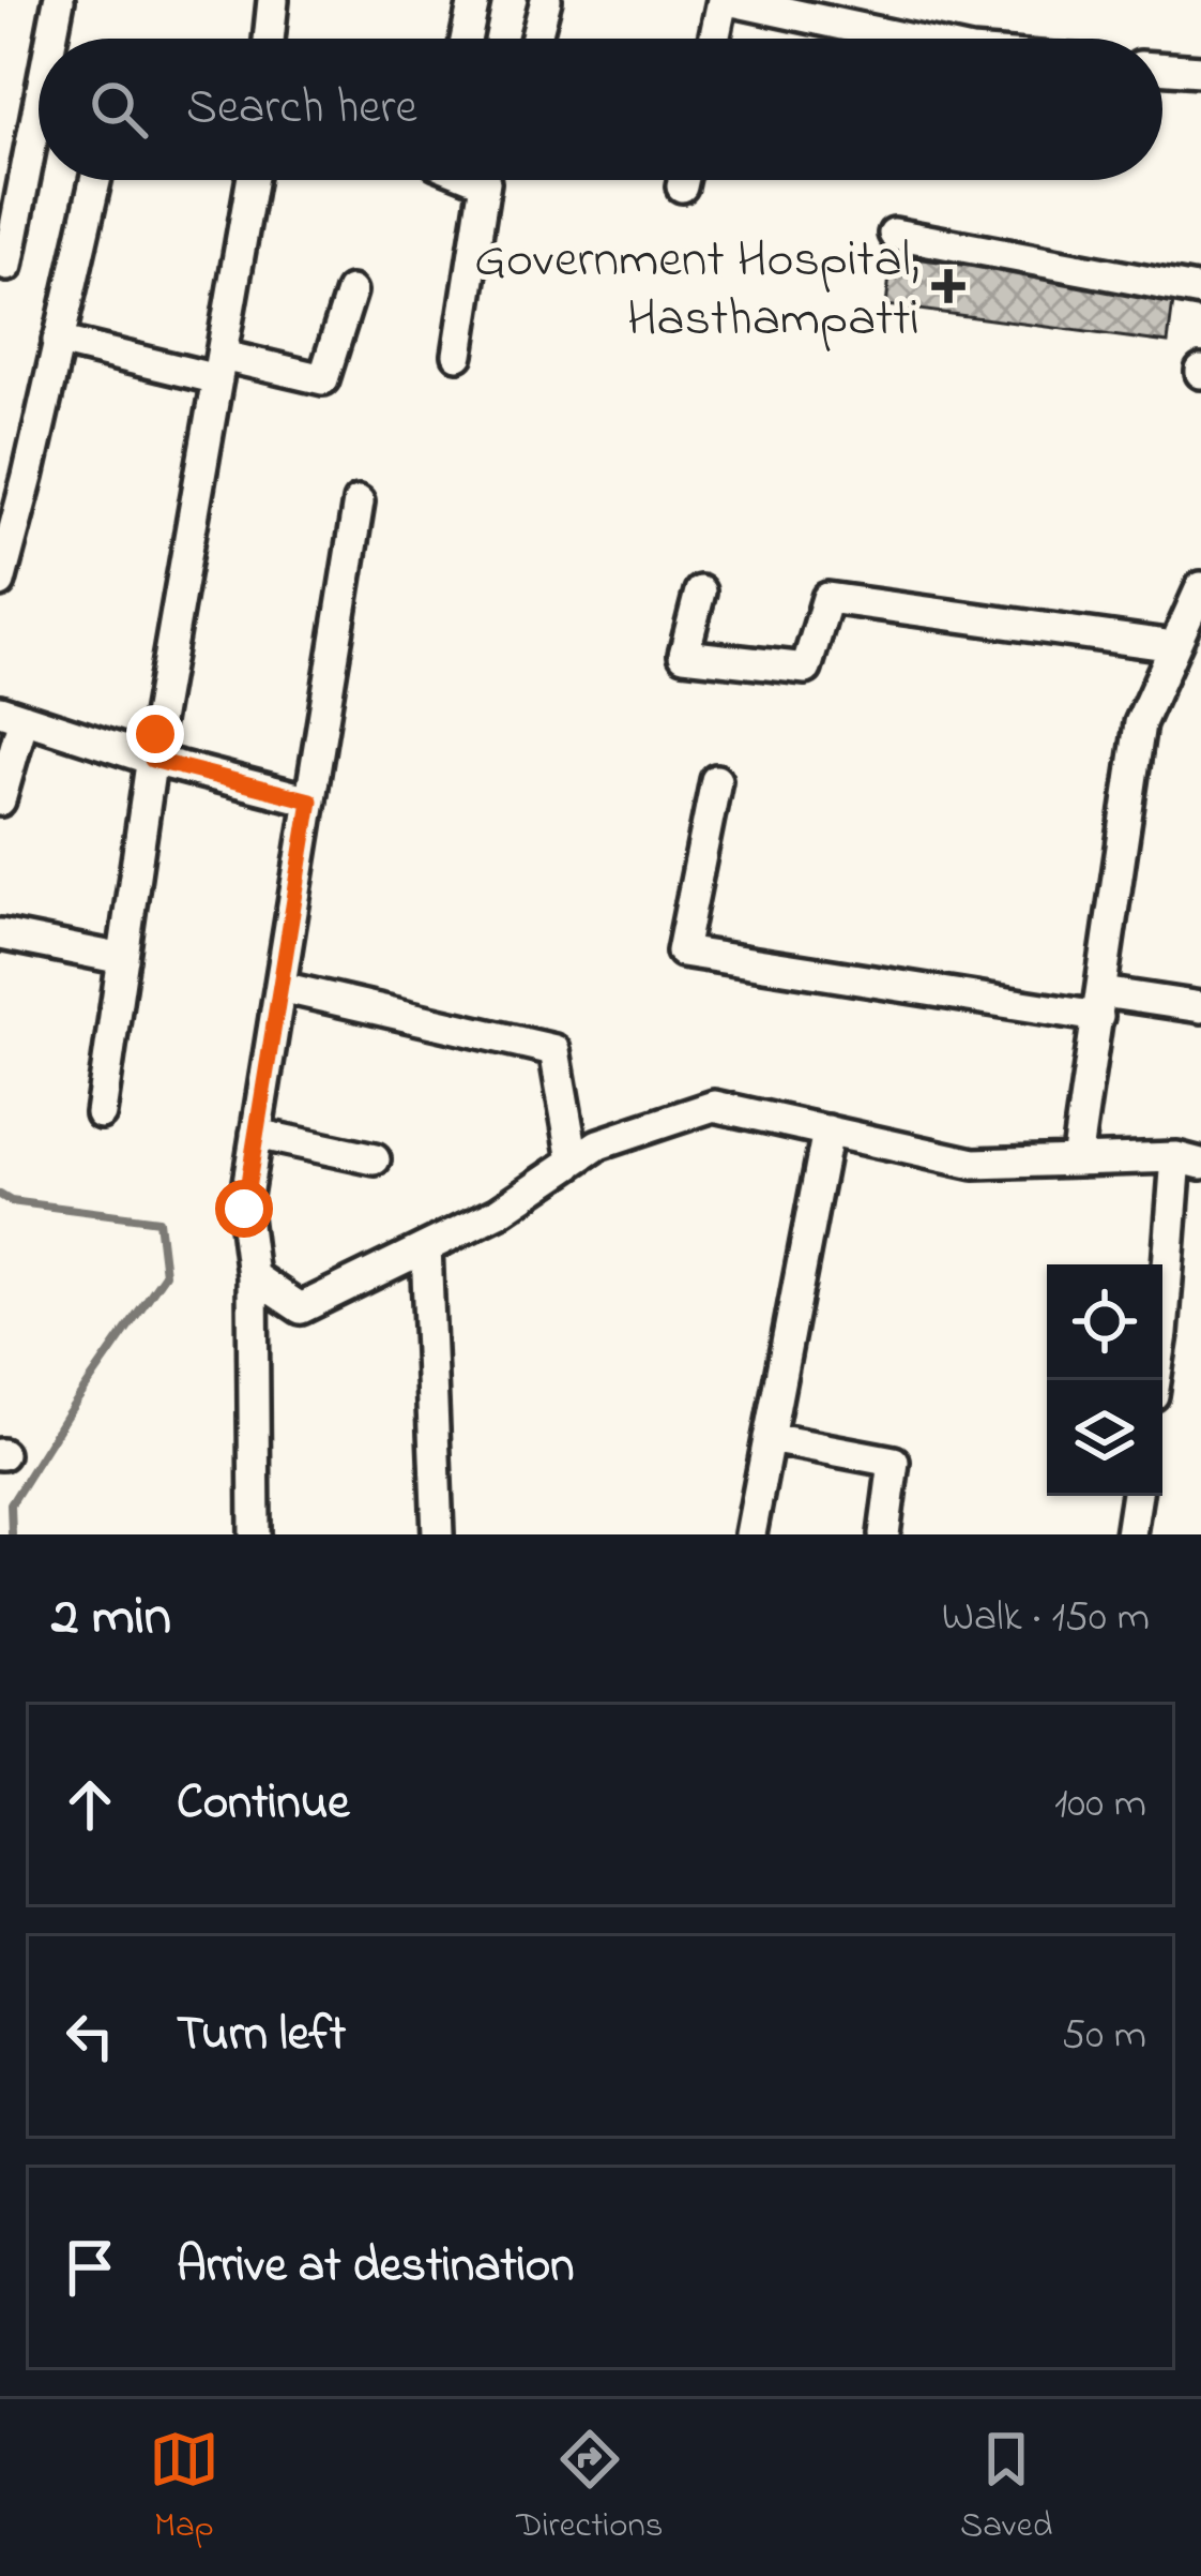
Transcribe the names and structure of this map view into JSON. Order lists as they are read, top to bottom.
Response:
{
  "places": {
    "health": ["Government Hospital, Hasthampatti"]
  },
  "page": {
    "search": "Search here",
    "heading": ["2 min", "Walk · 150 m"],
    "list": [
      ["Continue", "100 m"],
      ["Turn left", "50 m"],
      "Arrive at destination"
    ],
    "nav": ["Map", "Directions", "Saved"]
  }
}
